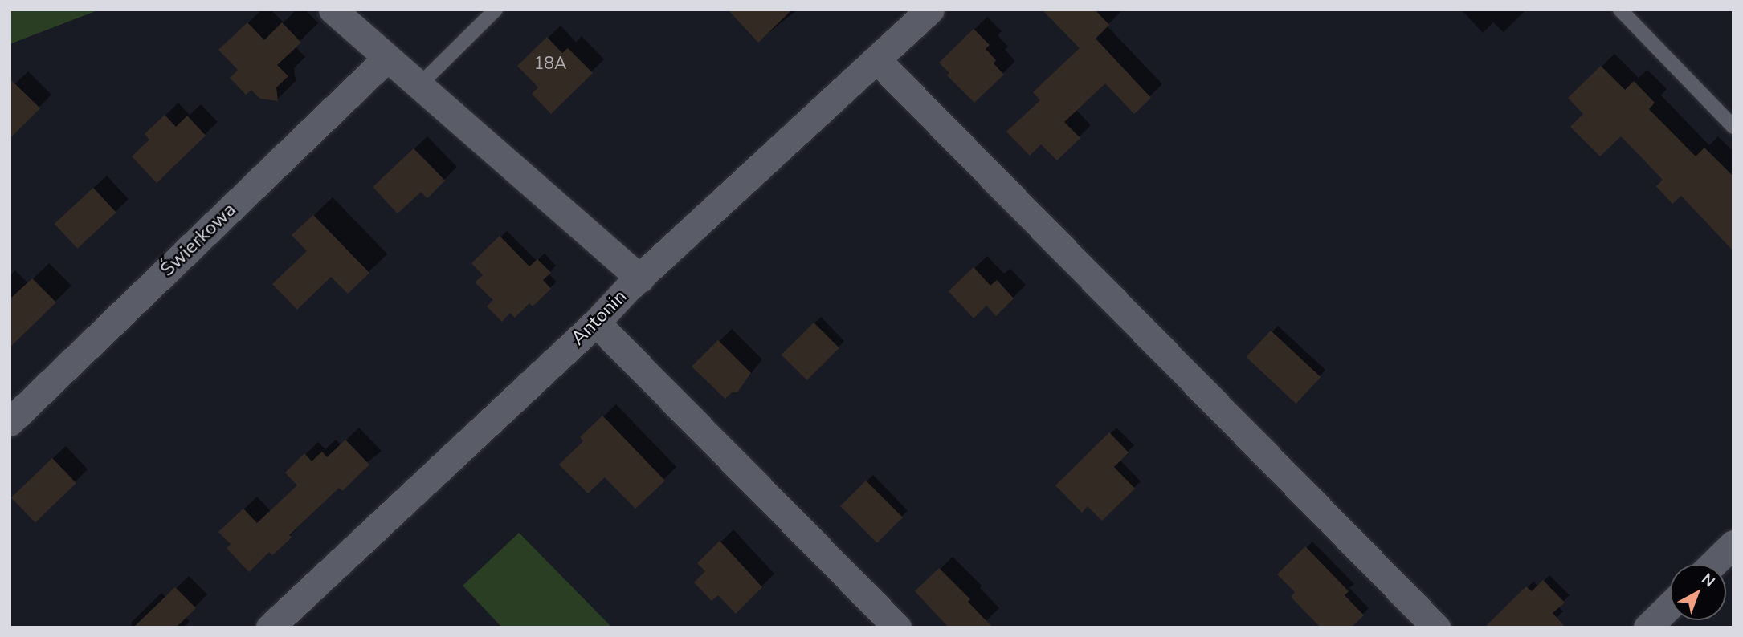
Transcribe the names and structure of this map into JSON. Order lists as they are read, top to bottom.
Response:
{
  "streets": {
    "street": ["Świerkowa", "Antonin"]
  },
  "house_numbers": ["18A"],
  "north": "top right"
}
